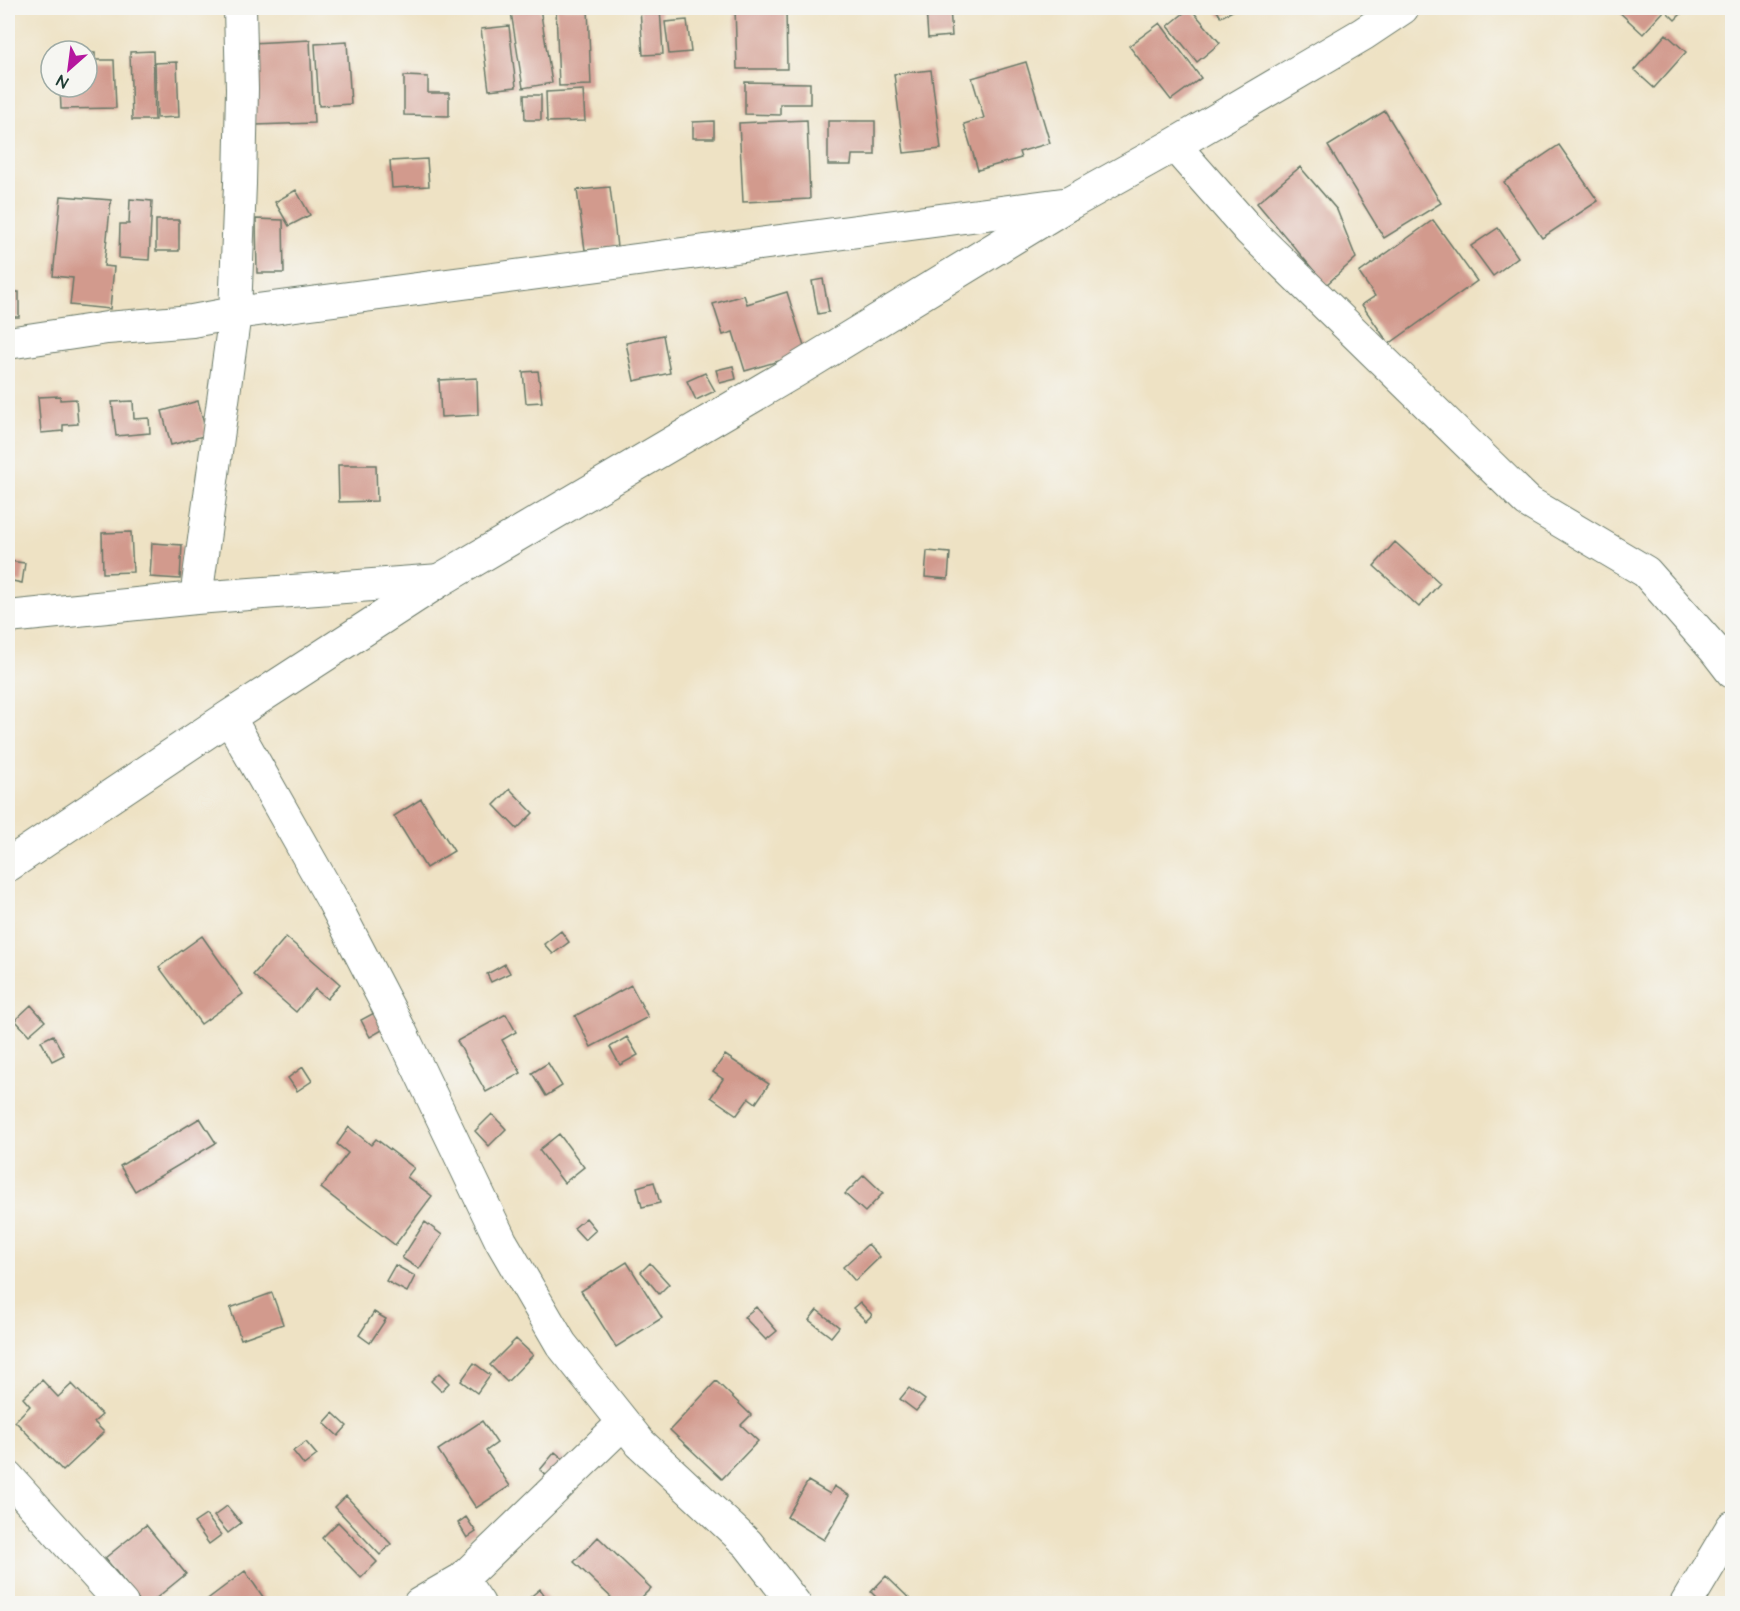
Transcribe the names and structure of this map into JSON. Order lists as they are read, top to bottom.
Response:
{
  "north": "bottom left"
}
